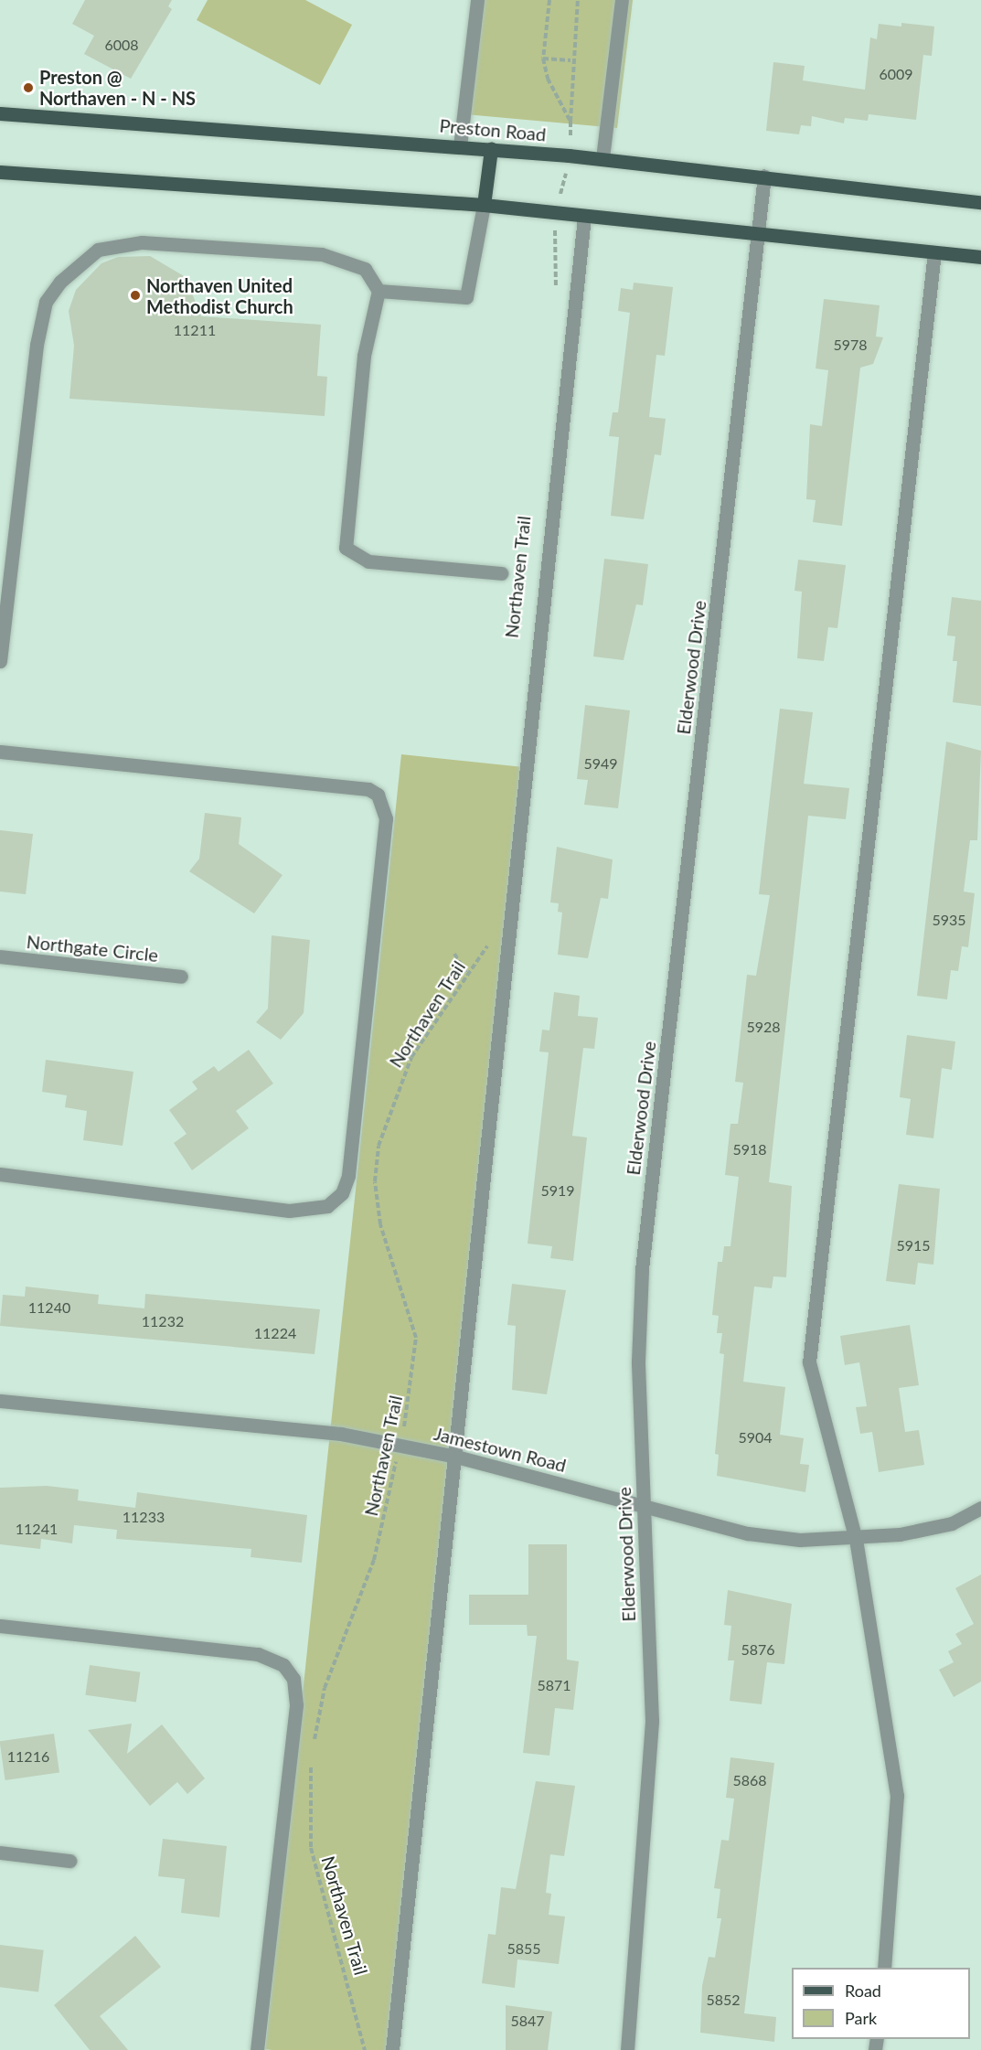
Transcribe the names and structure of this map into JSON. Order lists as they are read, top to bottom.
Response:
{
  "streets": {
    "main road": ["Preston Road"],
    "street": ["Elderwood Drive", "Northgate Circle", "Jamestown Road"],
    "path": ["Northaven Trail"]
  },
  "crossings": [
    ["Preston Road", "Elderwood Drive"],
    ["Northaven Trail", "Jamestown Road"],
    ["Elderwood Drive", "Jamestown Road"]
  ],
  "places": ["Preston @ Northaven - N - NS", "Northaven United Methodist Church"],
  "house_numbers": [
    "6008",
    "6009",
    "11211",
    "5978",
    "5949",
    "5935",
    "5928",
    "5918",
    "5919",
    "5915",
    "11240",
    "11232",
    "11224",
    "5904",
    "11233",
    "11241",
    "5876",
    "5871",
    "11216",
    "5868",
    "5855",
    "5852",
    "5847"
  ],
  "legend": ["Road", "Park"]
}
